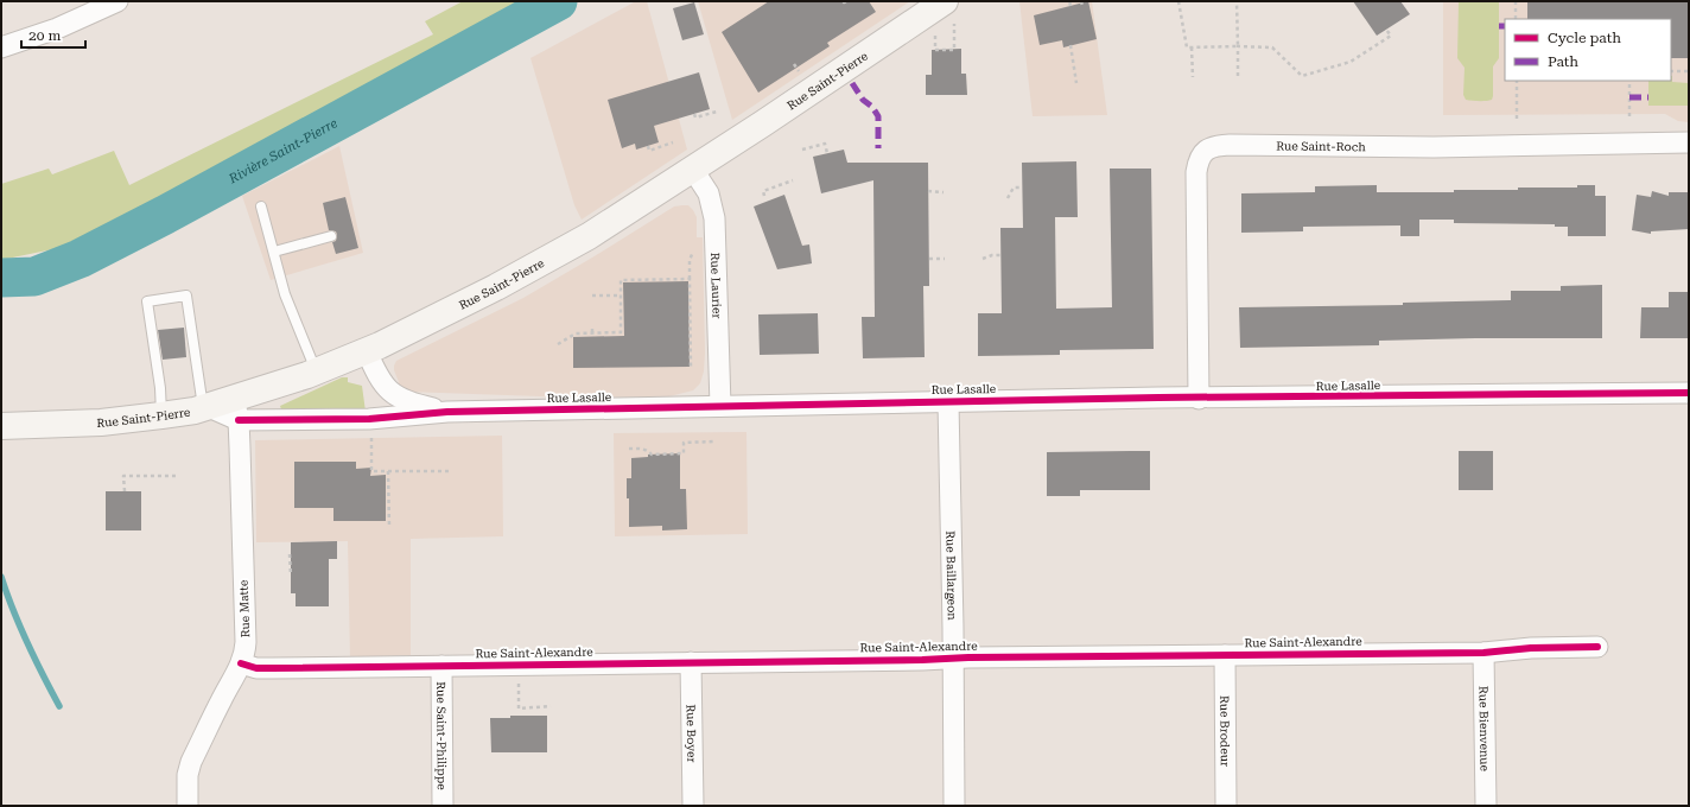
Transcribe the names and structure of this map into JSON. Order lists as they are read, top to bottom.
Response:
{
  "streets": {
    "main road": ["Rue Saint-Pierre"],
    "street": [
      "Rue Saint-Roch",
      "Rue Laurier",
      "Rue Lasalle",
      "Rue Baillargeon",
      "Rue Matte",
      "Rue Saint-Alexandre",
      "Rue Bienvenue",
      "Rue Brodeur",
      "Rue Boyer",
      "Rue Saint-Philippe"
    ]
  },
  "crossings": [
    ["Rue Saint-Pierre", "Rue Laurier"],
    ["Rue Saint-Pierre", "Rue Lasalle"],
    ["Rue Saint-Pierre", "Rue Matte"],
    ["Rue Saint-Roch", "Rue Lasalle"],
    ["Rue Laurier", "Rue Lasalle"],
    ["Rue Lasalle", "Rue Baillargeon"],
    ["Rue Lasalle", "Rue Matte"],
    ["Rue Baillargeon", "Rue Saint-Alexandre"],
    ["Rue Matte", "Rue Saint-Alexandre"],
    ["Rue Saint-Alexandre", "Rue Bienvenue"],
    ["Rue Saint-Alexandre", "Rue Brodeur"],
    ["Rue Saint-Alexandre", "Rue Boyer"],
    ["Rue Saint-Alexandre", "Rue Saint-Philippe"]
  ],
  "water": ["Rivière Saint-Pierre"],
  "legend": ["Cycle path", "Path"],
  "scale_bar": "20 m"
}
